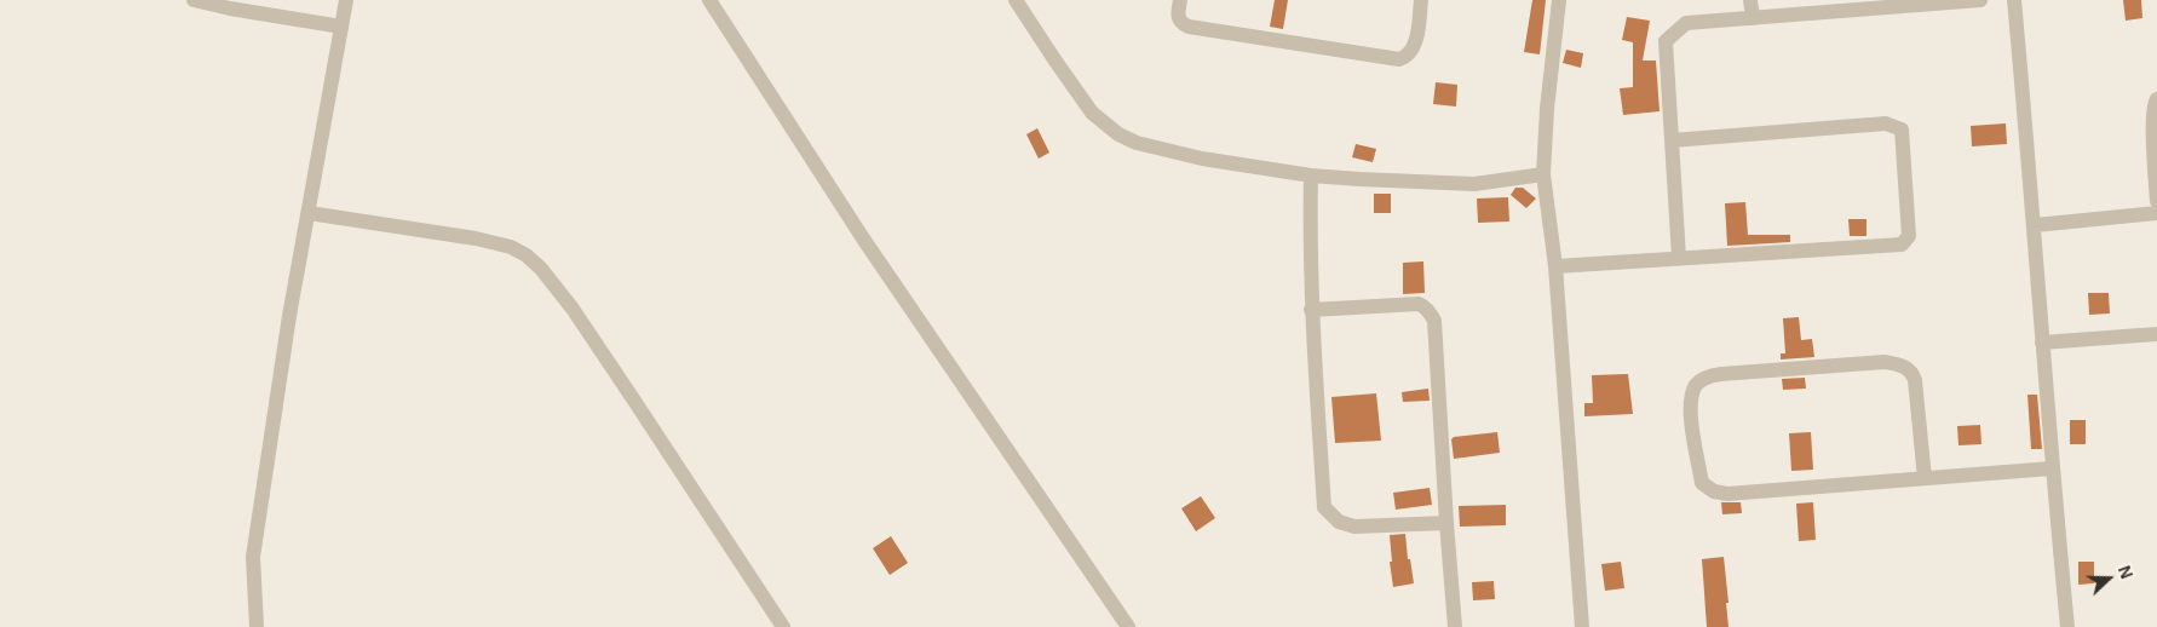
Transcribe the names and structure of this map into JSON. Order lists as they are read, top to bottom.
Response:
{
  "north": "right"
}
